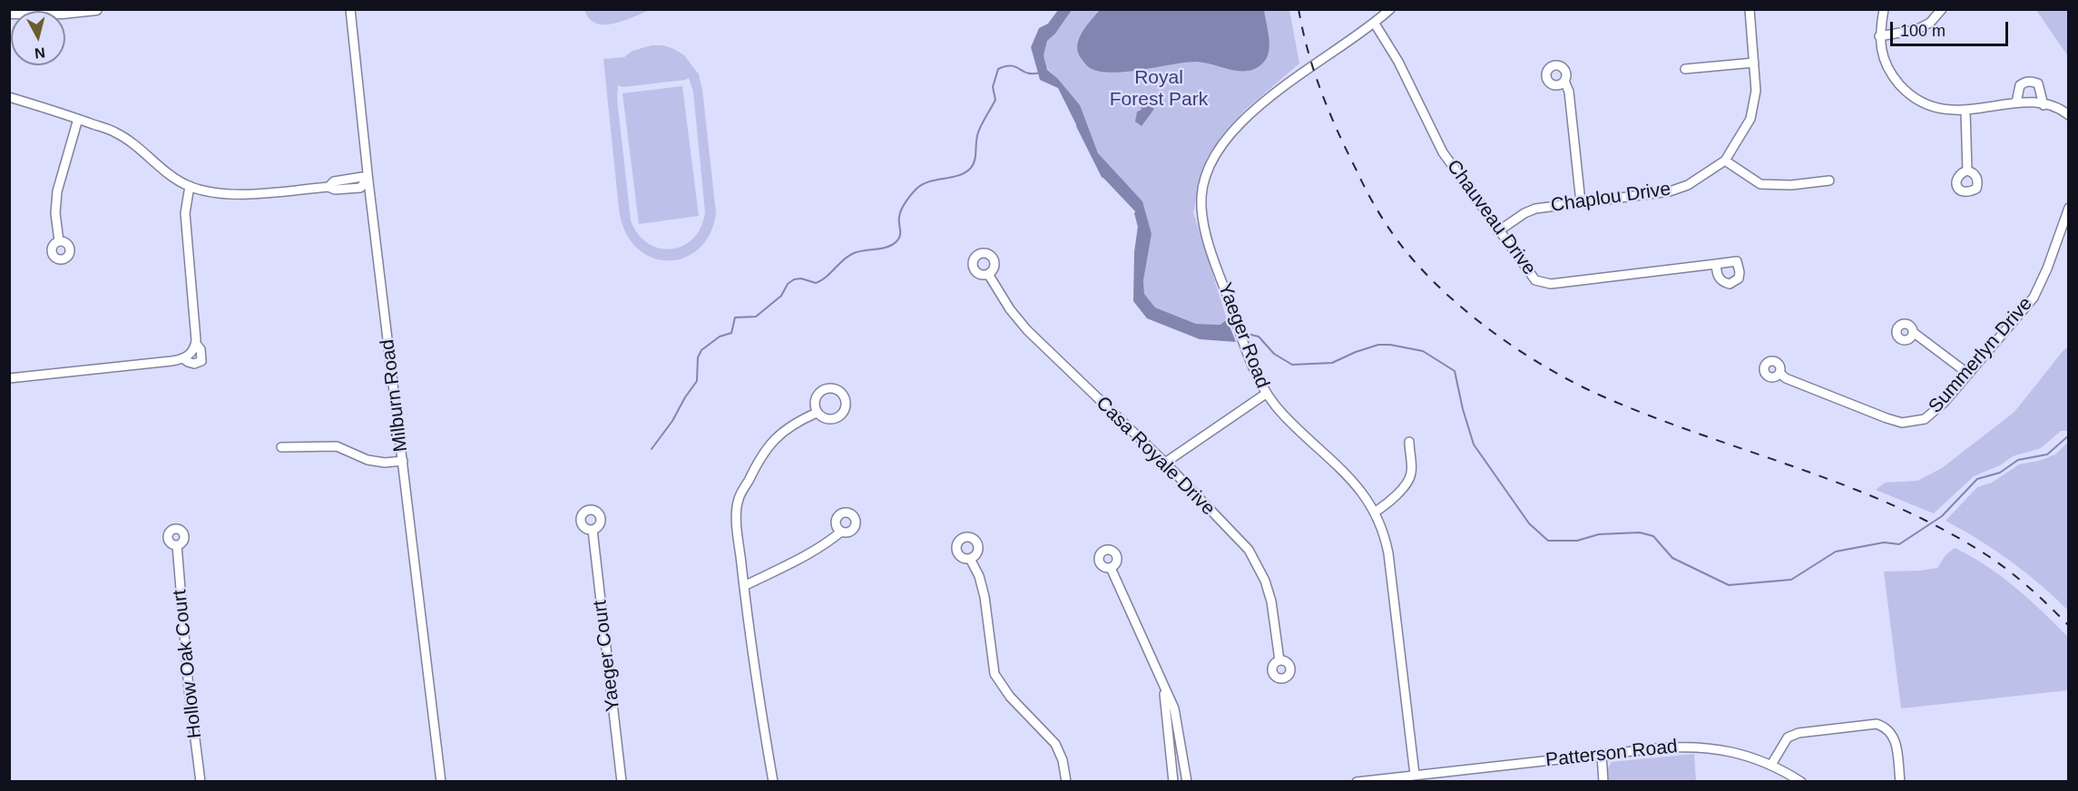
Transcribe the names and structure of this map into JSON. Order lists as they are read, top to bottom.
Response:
{
  "streets": {
    "street": [
      "Chaplou Drive",
      "Chauveau Drive",
      "Yaeger Road",
      "Summerlyn Drive",
      "Milburn Road",
      "Casa Royale Drive",
      "Yaeger Court",
      "Hollow Oak Court",
      "Patterson Road"
    ]
  },
  "crossings": [
    ["Chaplou Drive", "Chauveau Drive"],
    ["Chauveau Drive", "Yaeger Road"],
    ["Yaeger Road", "Patterson Road"]
  ],
  "parks": ["Royal Forest Park"],
  "scale_bar": "100 m",
  "north": "bottom"
}
